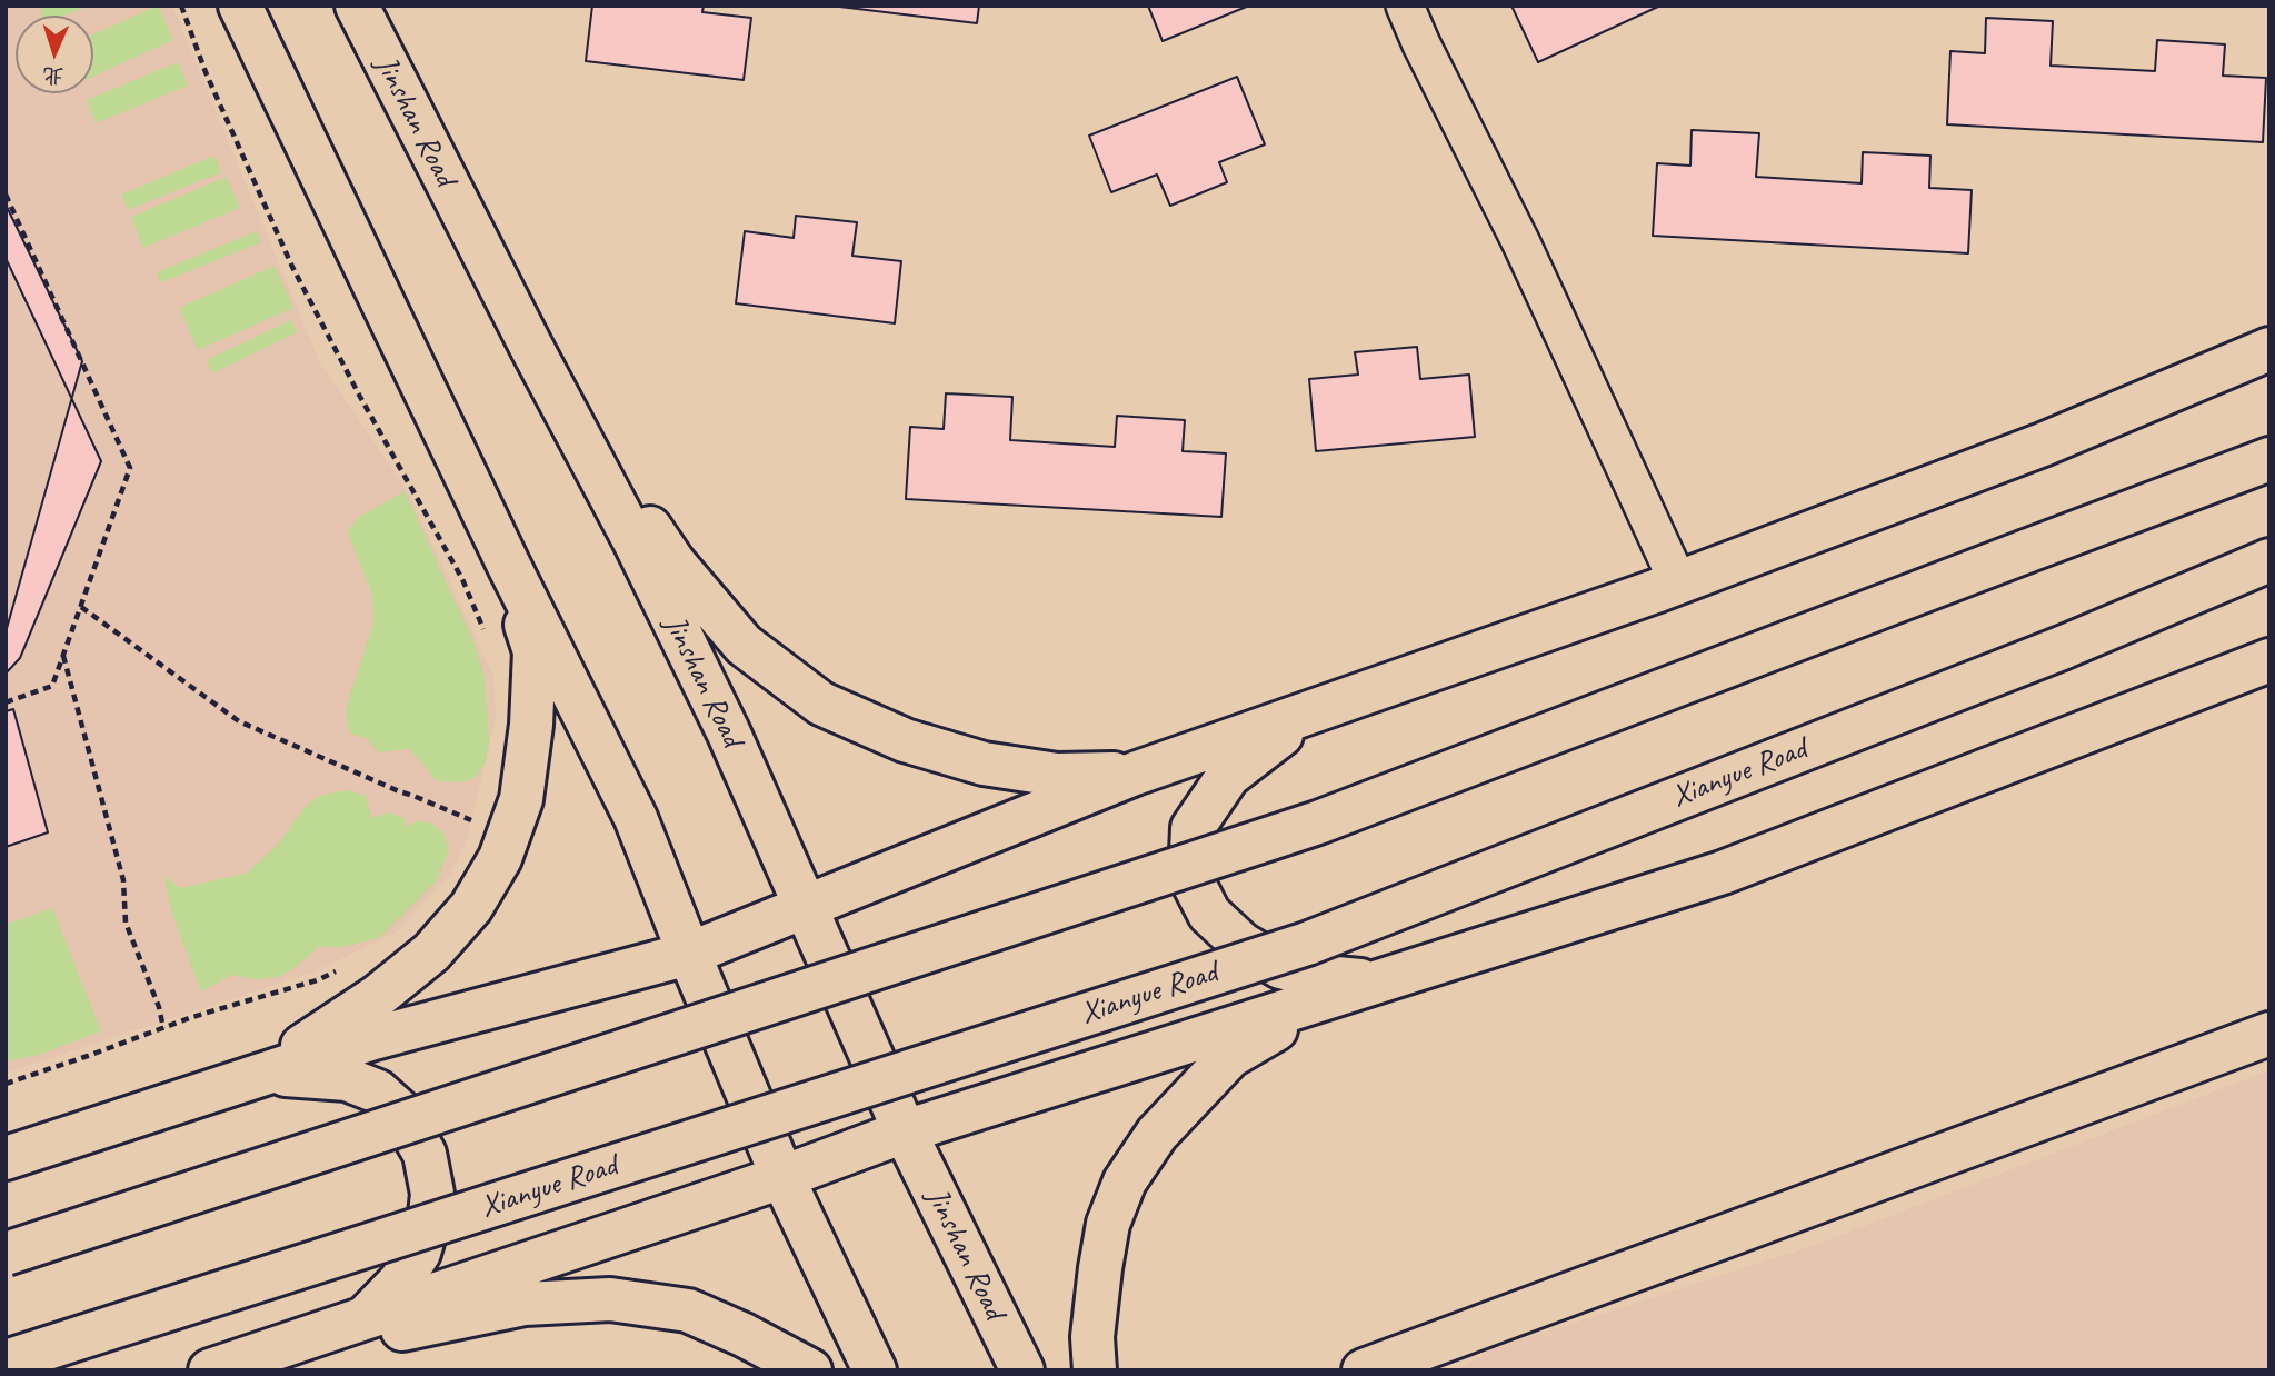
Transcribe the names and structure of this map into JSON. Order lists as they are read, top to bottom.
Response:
{
  "streets": {
    "main road": ["Jinshan Road", "Xianyue Road"]
  },
  "north": "bottom"
}
